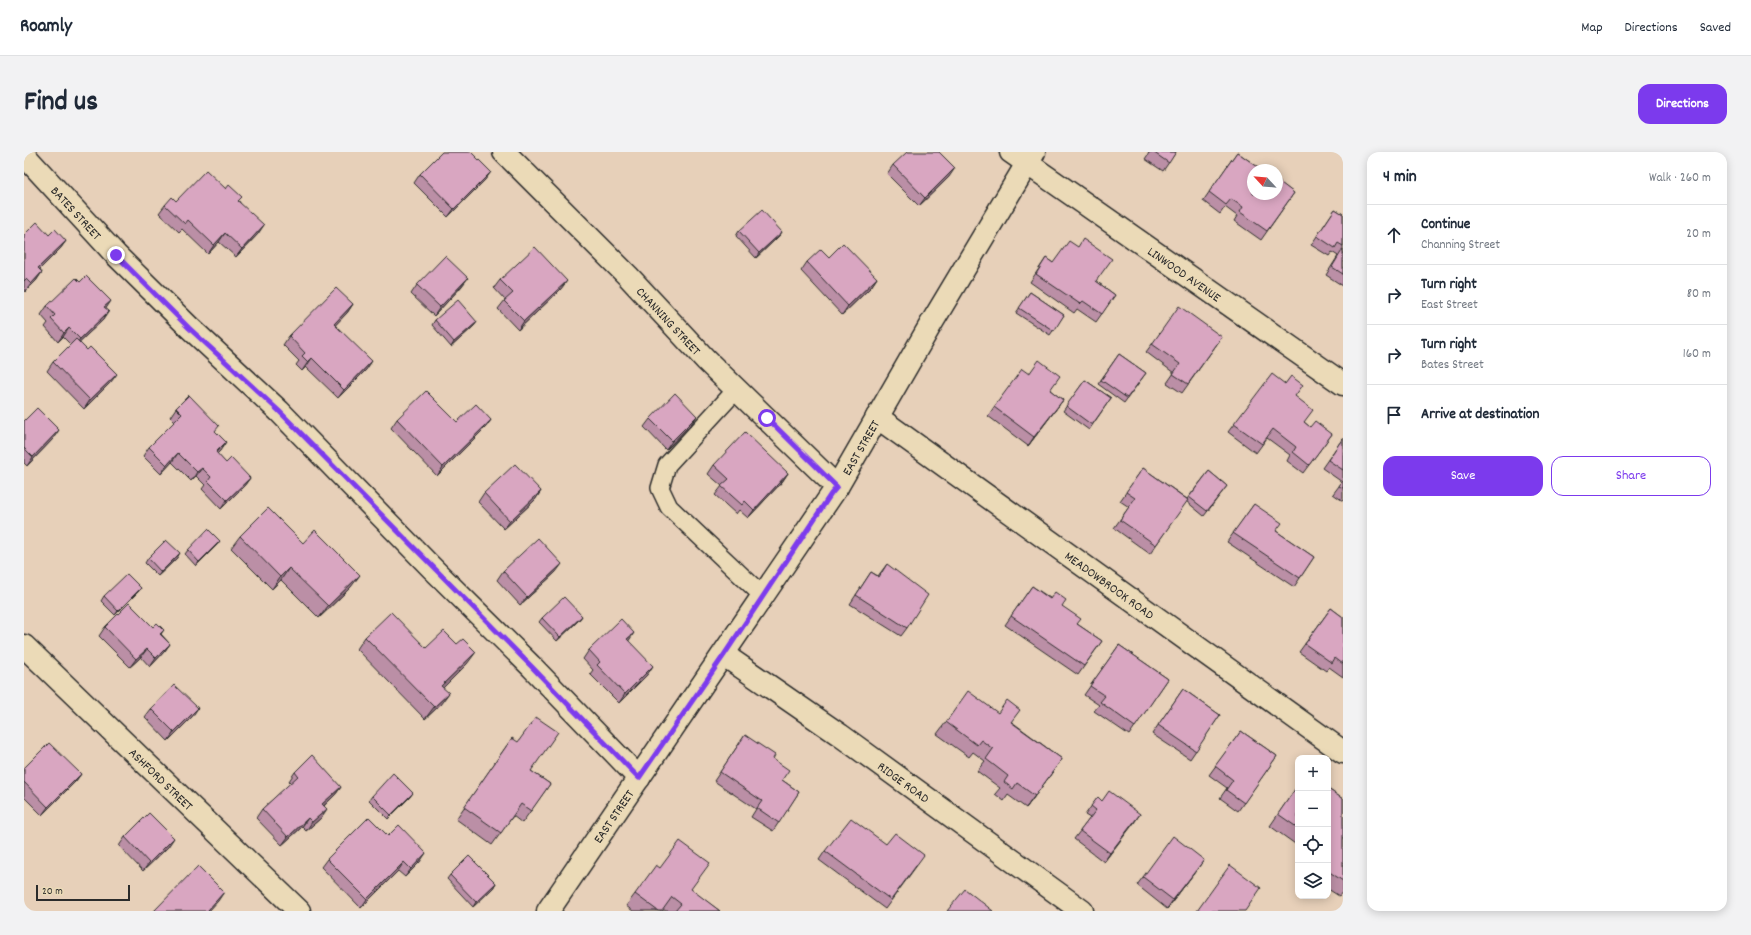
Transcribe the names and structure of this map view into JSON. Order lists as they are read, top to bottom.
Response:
{
  "streets": {
    "street": [
      "BATES STREET",
      "LINWOOD AVENUE",
      "CHANNING STREET",
      "EAST STREET",
      "MEADOWBROOK ROAD",
      "ASHFORD STREET",
      "RIDGE ROAD"
    ]
  },
  "crossings": [
    ["BATES STREET", "EAST STREET"],
    ["LINWOOD AVENUE", "EAST STREET"],
    ["CHANNING STREET", "EAST STREET"],
    ["EAST STREET", "MEADOWBROOK ROAD"],
    ["EAST STREET", "RIDGE ROAD"]
  ],
  "scale_bar": "20 m",
  "north": "top left",
  "page": {
    "header": "Roamly",
    "nav": ["Map", "Directions", "Saved"],
    "title": "Find us",
    "buttons": [
      "Directions",
      ["Save", "Share"]
    ],
    "heading": ["4 min", "Walk · 260 m"],
    "list": [
      ["Continue", "Channing Street", "20 m"],
      ["Turn right", "East Street", "80 m"],
      ["Turn right", "Bates Street", "160 m"],
      "Arrive at destination"
    ],
    "map_buttons": ["+", "−"],
    "scale": "20 m"
  }
}
